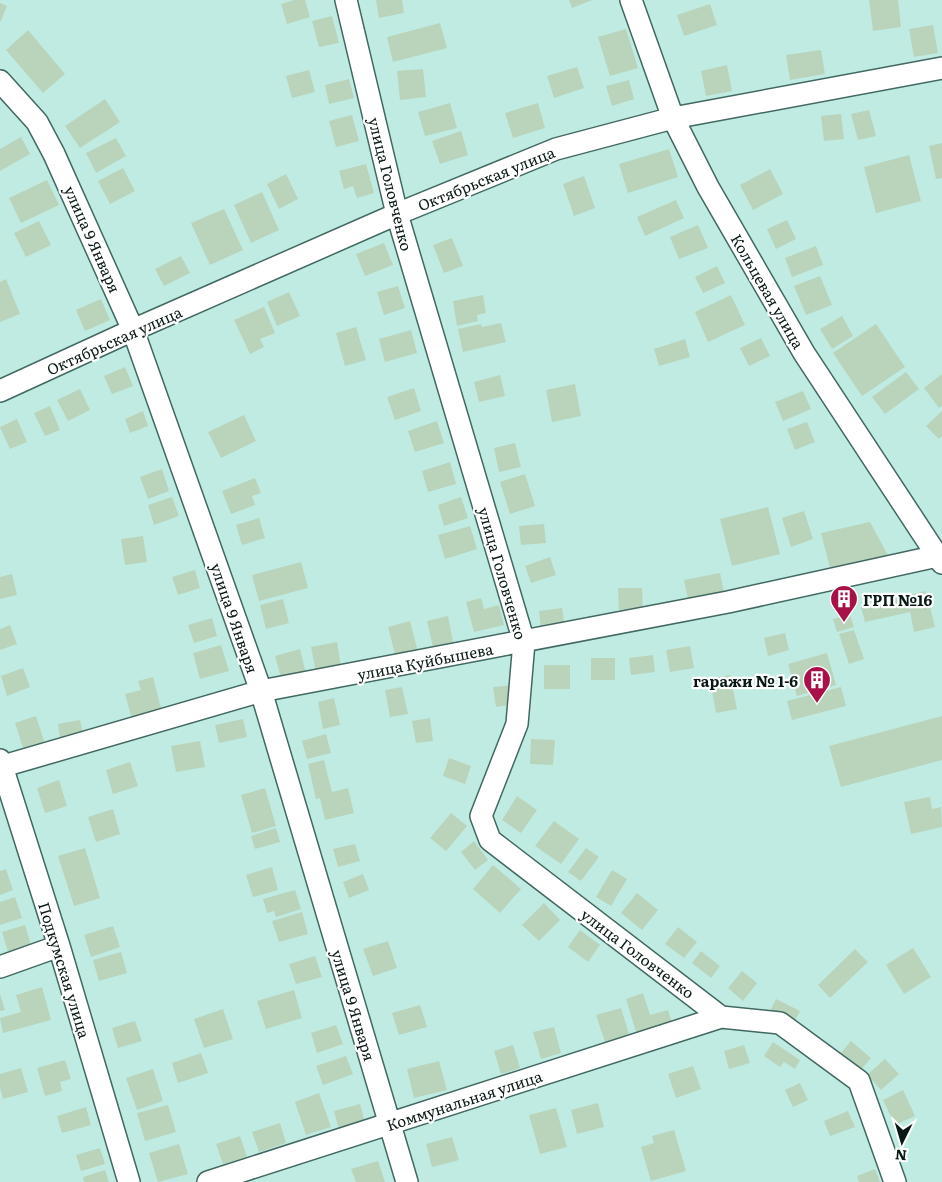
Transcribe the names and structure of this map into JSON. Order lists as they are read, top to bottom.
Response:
{
  "streets": {
    "street": [
      "Октябрьская улица",
      "улица Головченко",
      "улица 9 Января",
      "Кольцевая улица",
      "улица Куйбышева",
      "Подкумская улица",
      "Коммунальная улица"
    ]
  },
  "crossings": [
    ["Октябрьская улица", "улица Головченко"],
    ["Октябрьская улица", "улица 9 Января"],
    ["Октябрьская улица", "Кольцевая улица"],
    ["улица Головченко", "улица Куйбышева"],
    ["улица Головченко", "Коммунальная улица"],
    ["улица 9 Января", "улица Куйбышева"],
    ["улица 9 Января", "Коммунальная улица"],
    ["Кольцевая улица", "улица Куйбышева"],
    ["улица Куйбышева", "Подкумская улица"]
  ],
  "places": {
    "building": ["ГРП №16", "гаражи № 1-6"]
  },
  "north": "bottom"
}
